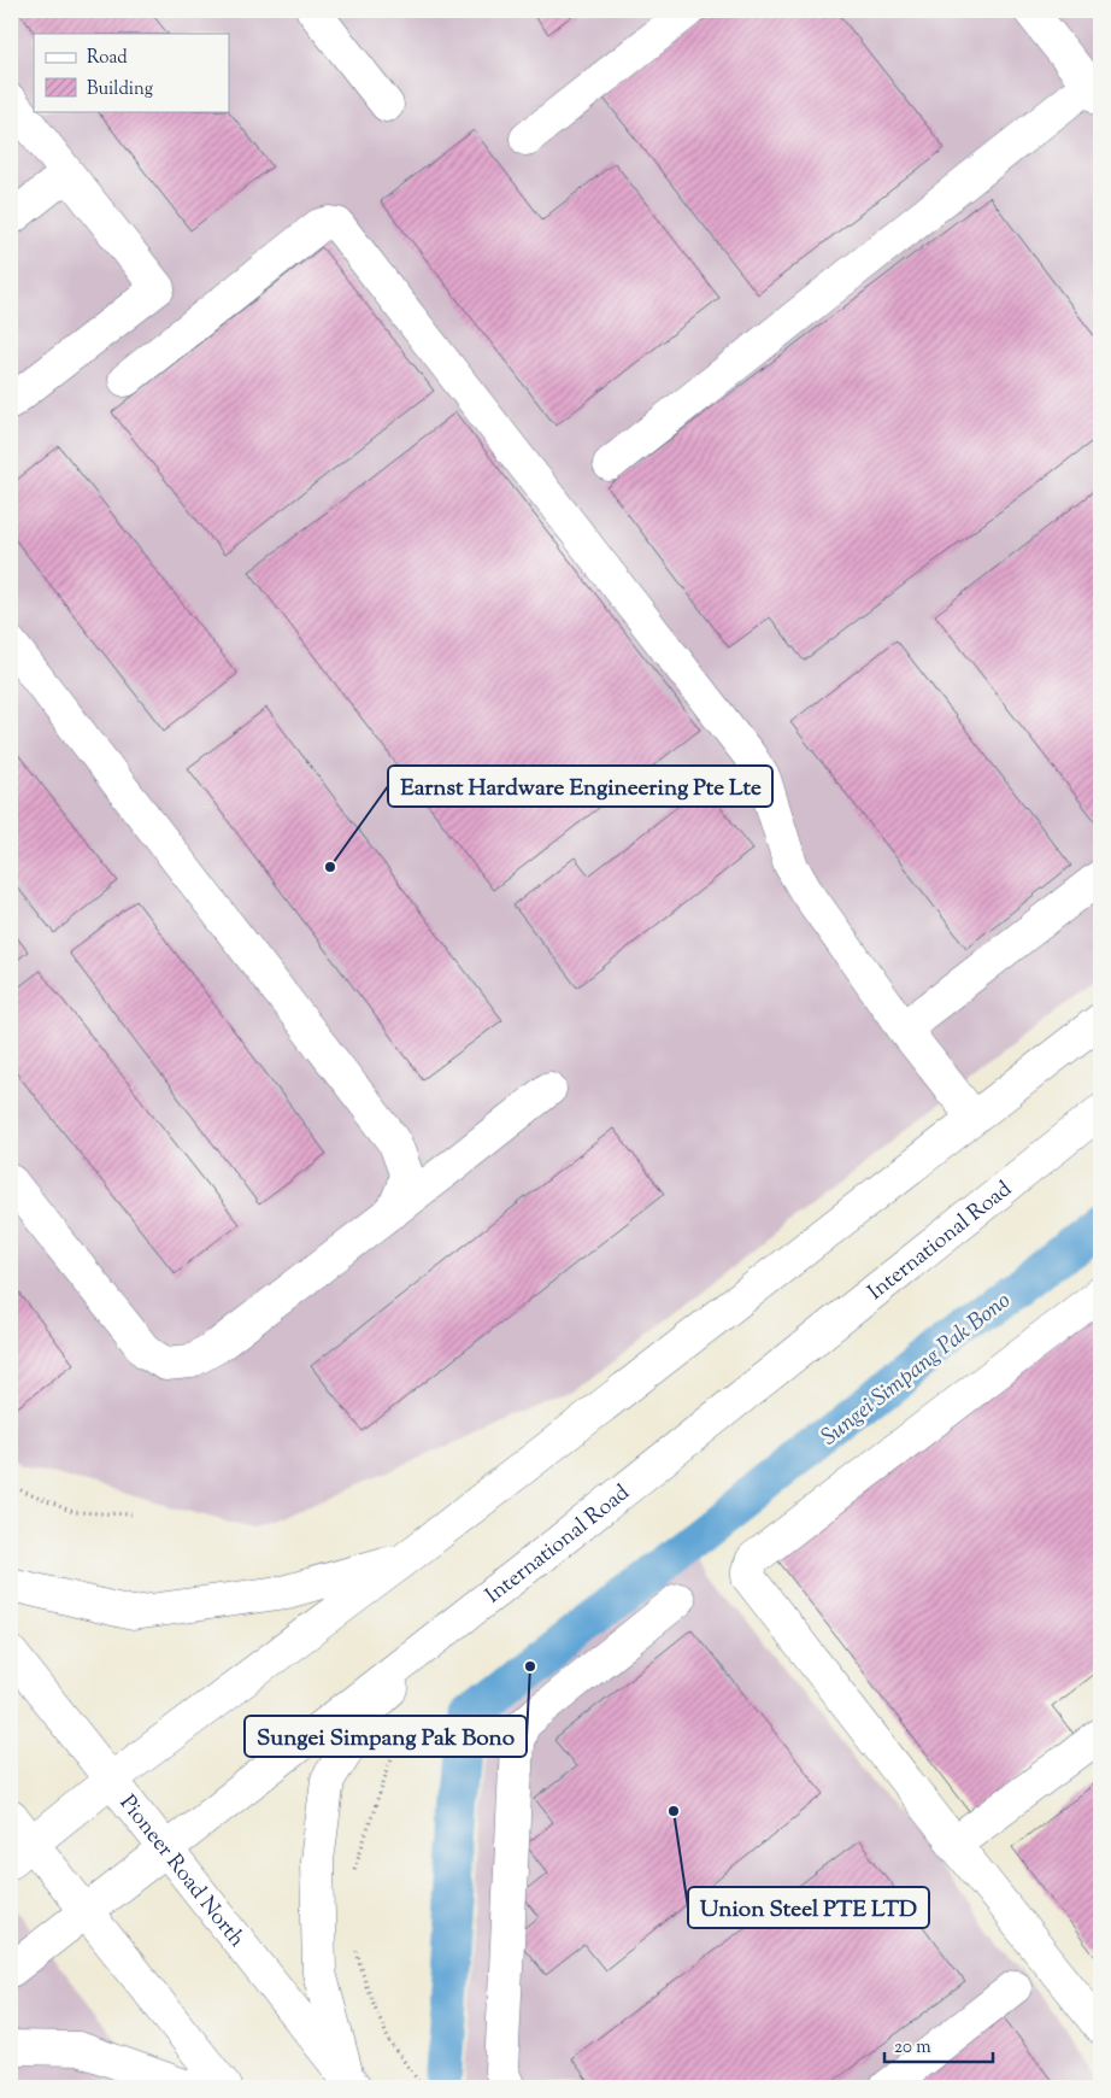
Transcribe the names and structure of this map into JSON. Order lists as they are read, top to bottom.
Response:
{
  "streets": {
    "main road": ["International Road", "Pioneer Road North"]
  },
  "crossings": [
    ["International Road", "Pioneer Road North"]
  ],
  "water": ["Sungei Simpang Pak Bono"],
  "places": ["Earnst Hardware Engineering Pte Lte", "Sungei Simpang Pak Bono", "Union Steel PTE LTD"],
  "legend": ["Road", "Building"],
  "scale_bar": "20 m"
}
